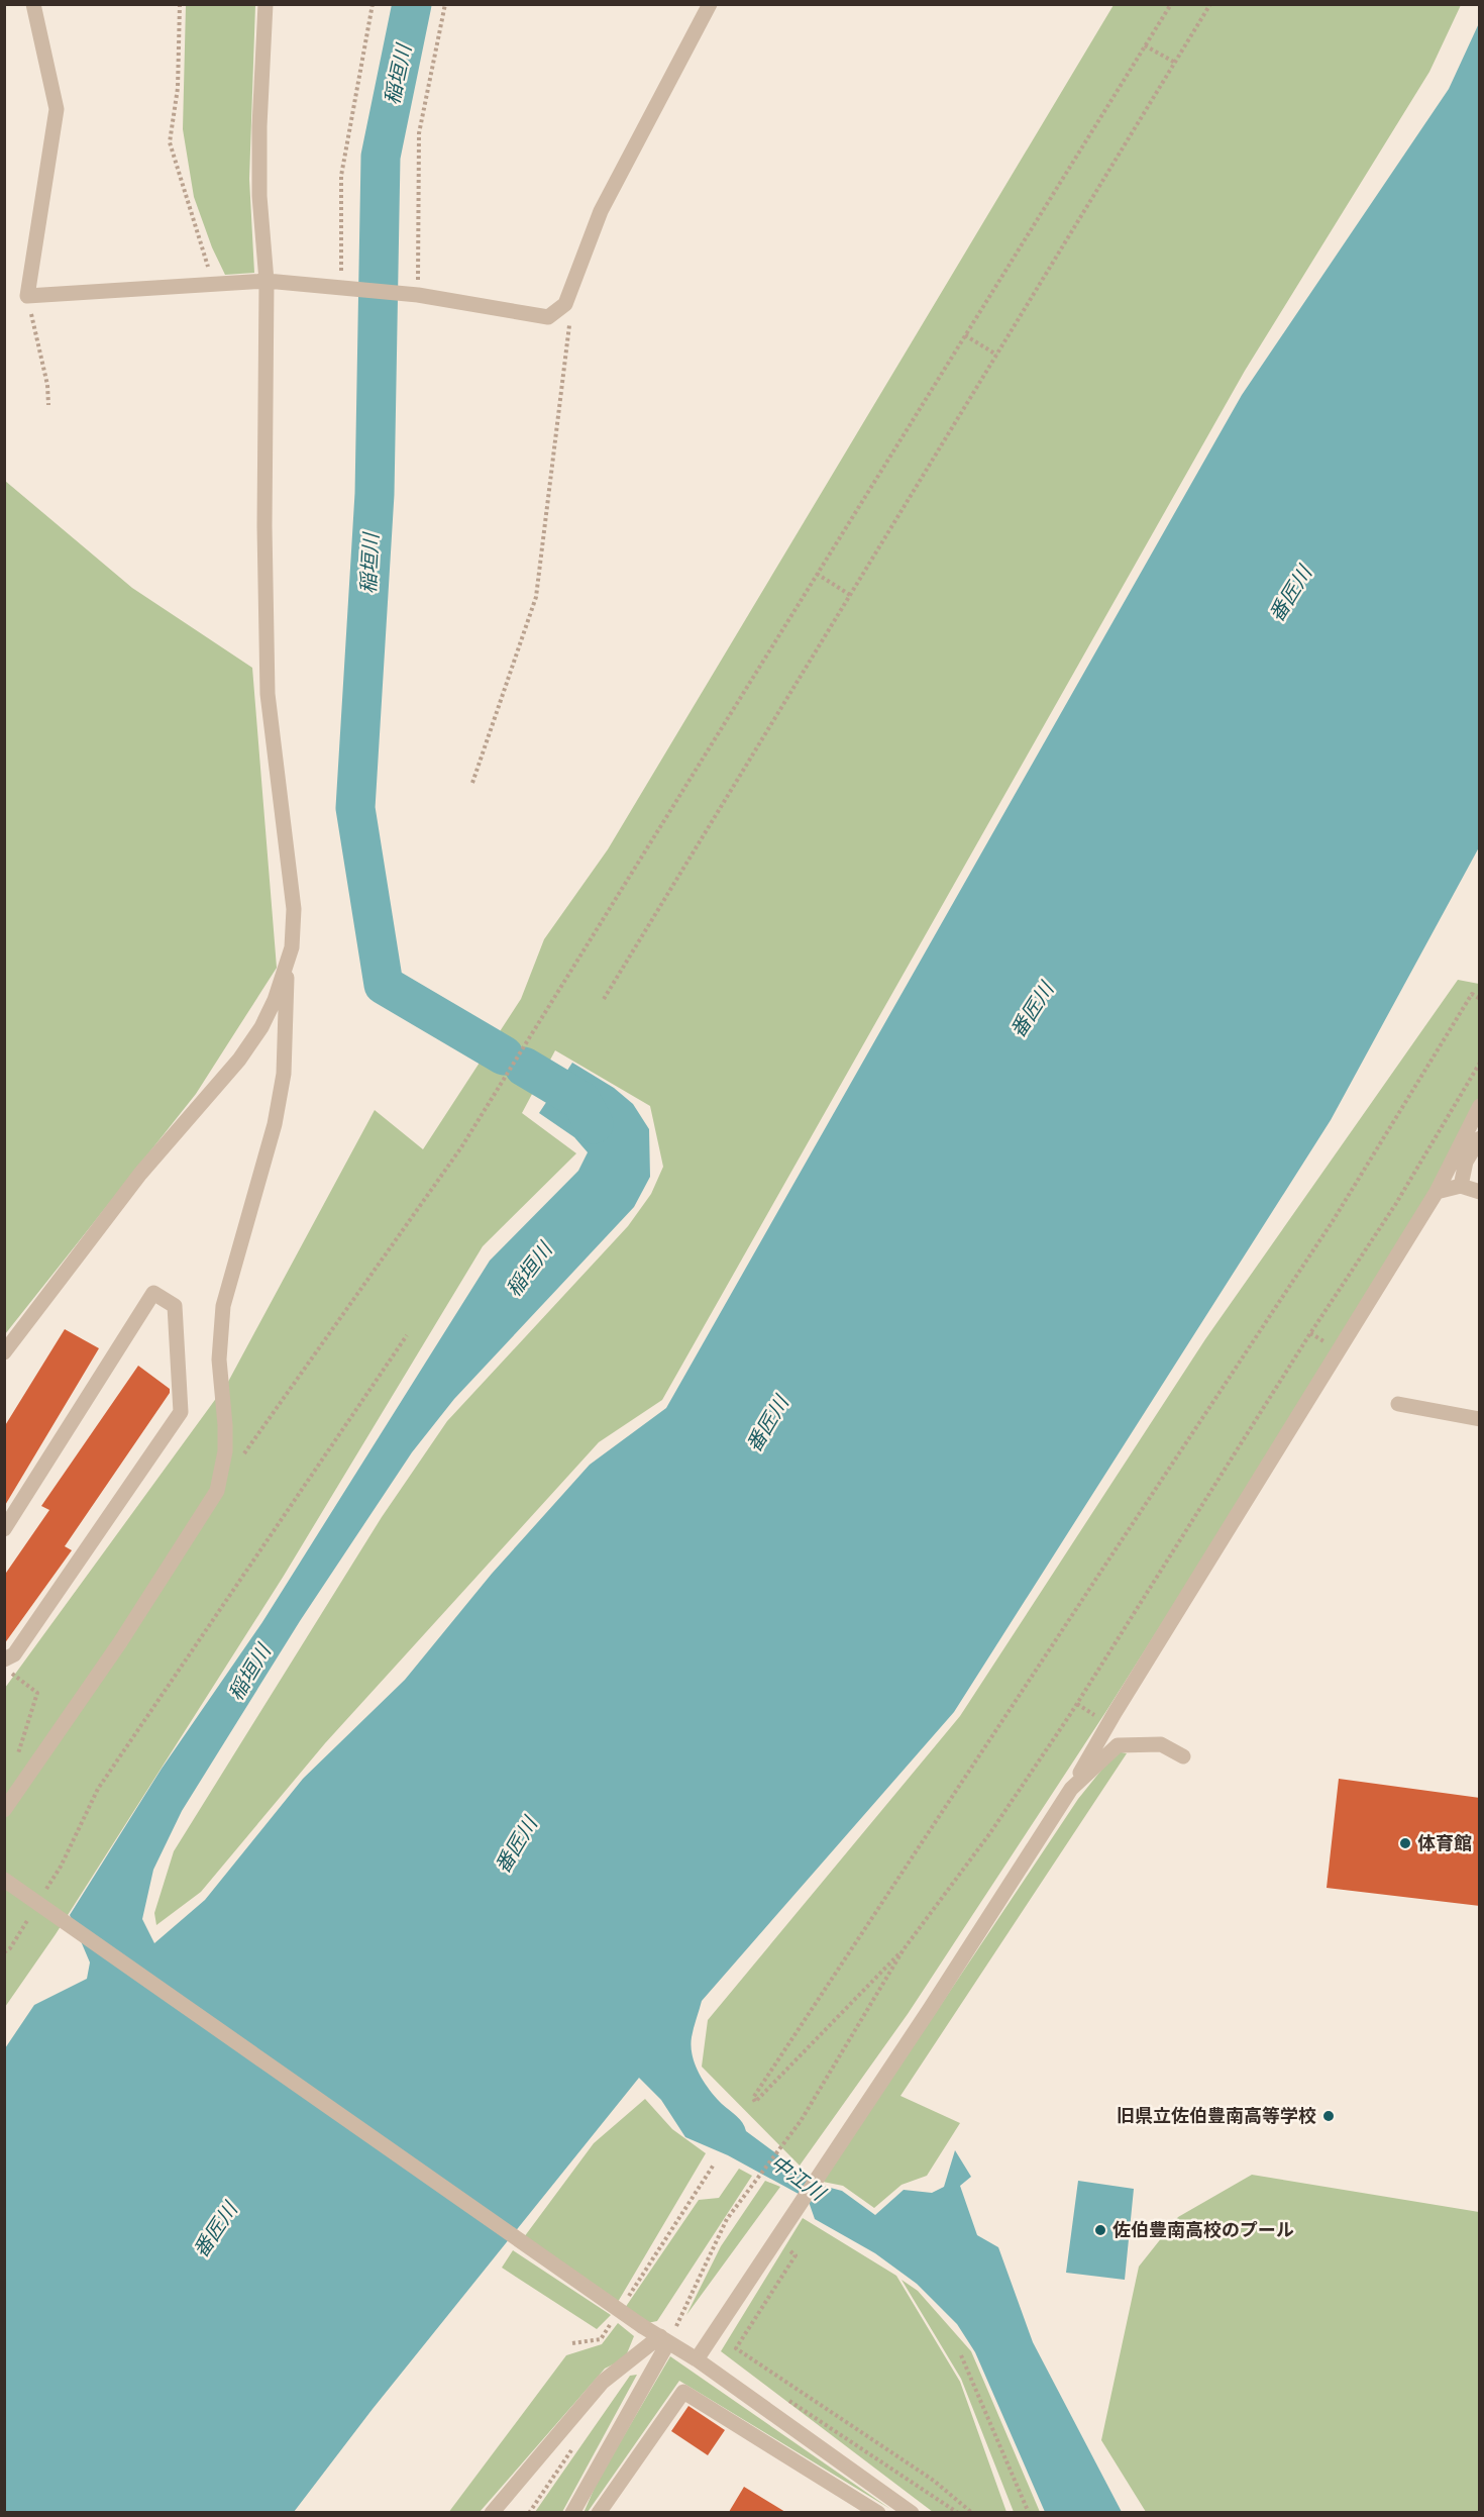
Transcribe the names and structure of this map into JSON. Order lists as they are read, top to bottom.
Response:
{
  "water": ["稲垣川", "番匠川", "中江川"],
  "places": ["体育館", "旧県立佐伯豊南高等学校", "佐伯豊南高校のプール"]
}
